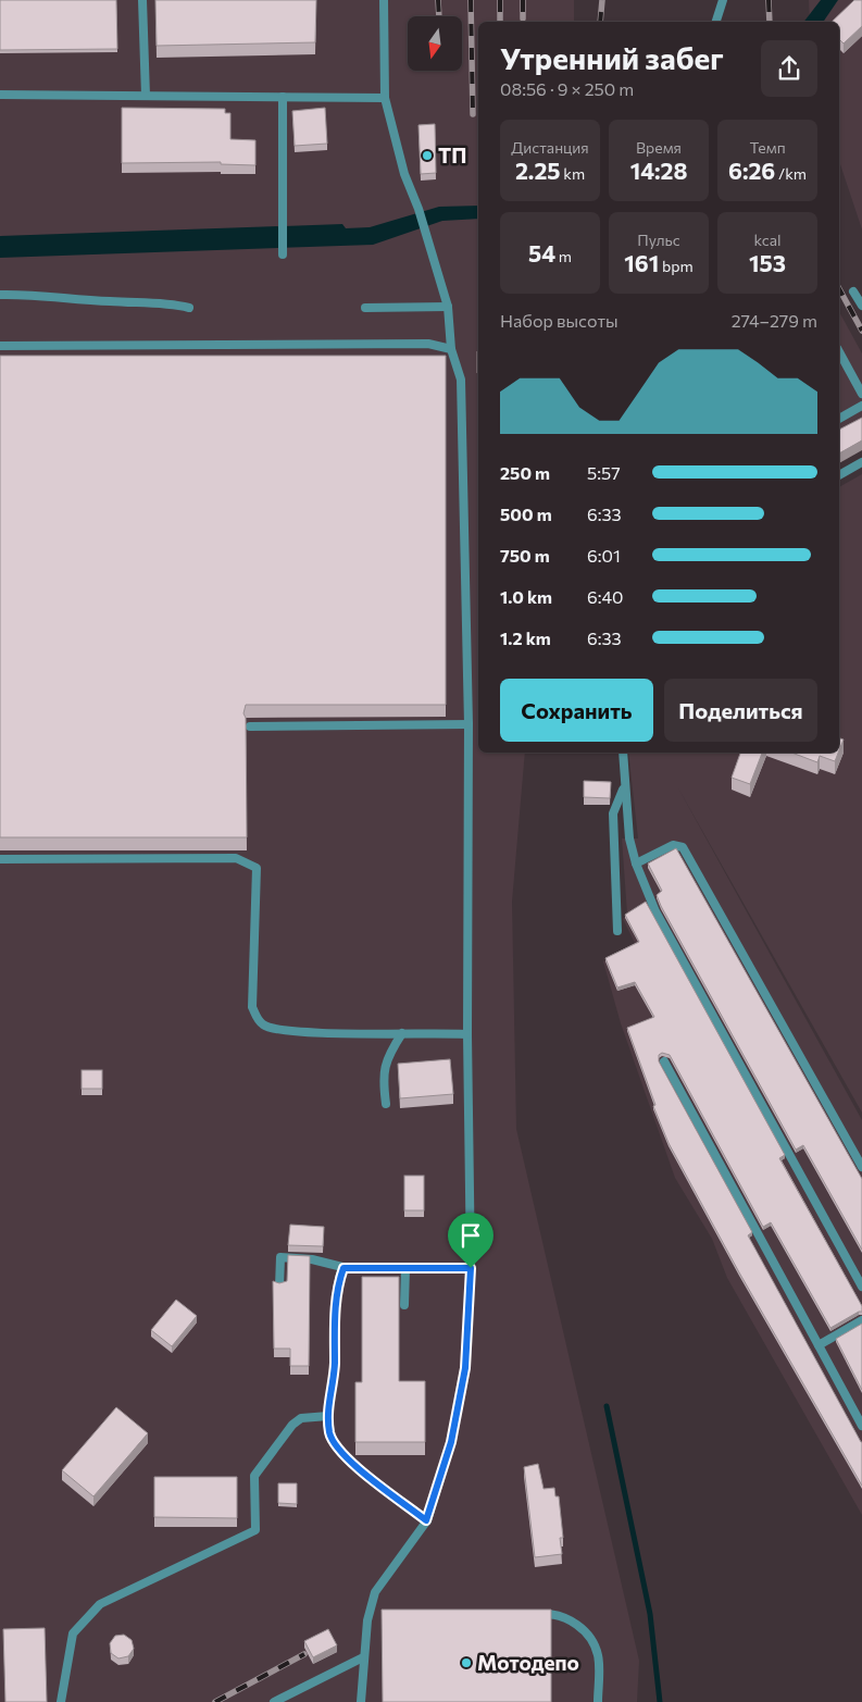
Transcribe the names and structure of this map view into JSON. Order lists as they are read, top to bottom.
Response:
{
  "places": ["ТП", "Мотодепо"],
  "north": "bottom",
  "page": {
    "heading": ["Утренний забег", "08:56 · 9 × 250 m"],
    "stats": [
      ["Дистанция", "2.25 km"],
      ["Время", "14:28"],
      ["Темп", "6:26 /km"],
      ["54 m"],
      ["Пульс", "161 bpm"],
      ["kcal", "153"]
    ],
    "chart": ["Набор высоты", "274–279 m"],
    "list": [
      {
        "name": "250 m",
        "note": "5:57"
      },
      {
        "name": "500 m",
        "note": "6:33"
      },
      {
        "name": "750 m",
        "note": "6:01"
      },
      {
        "name": "1.0 km",
        "note": "6:40"
      },
      {
        "name": "1.2 km",
        "note": "6:33"
      }
    ],
    "buttons": ["Сохранить", "Поделиться"]
  }
}
